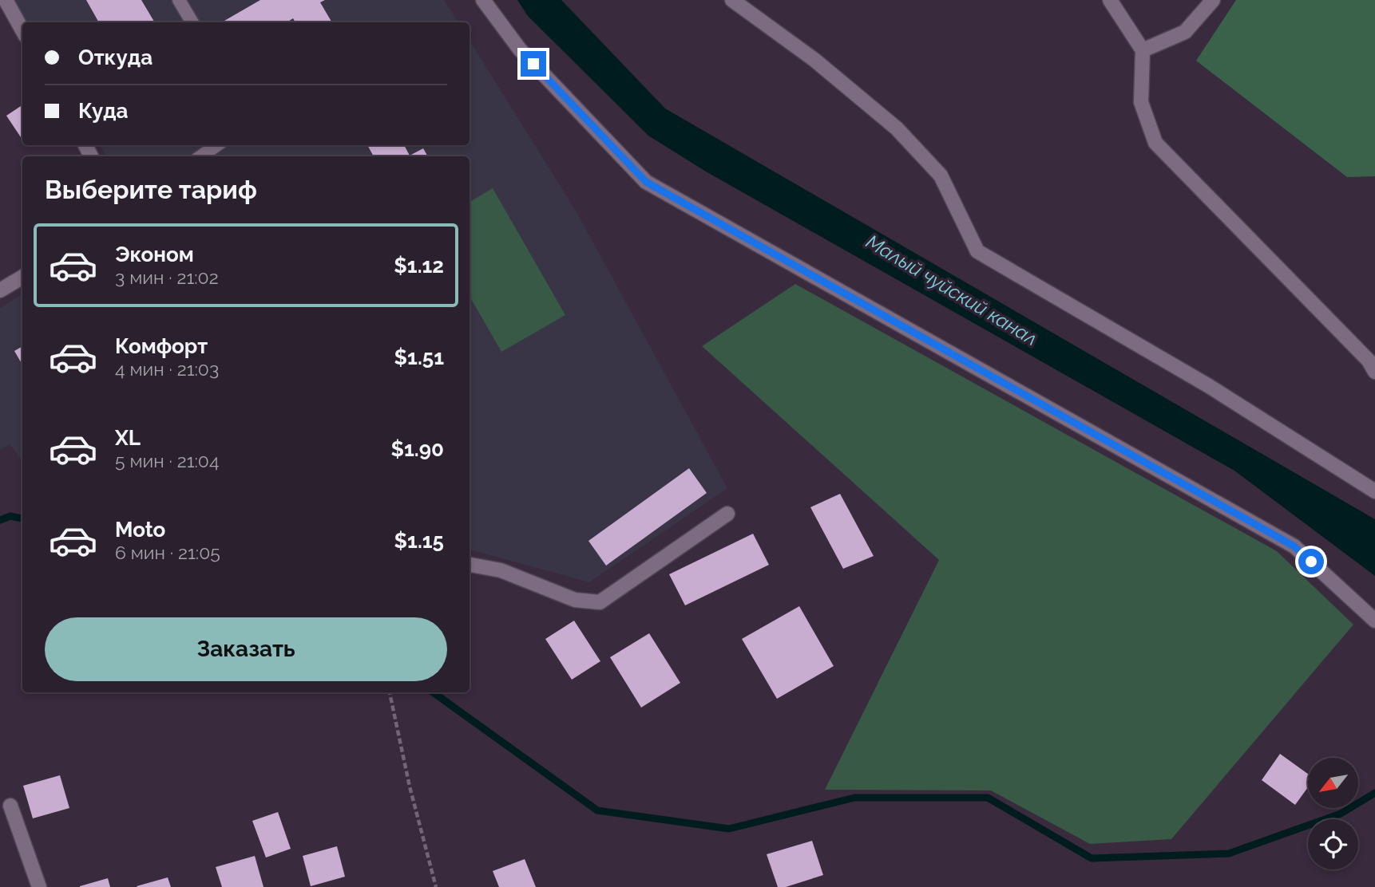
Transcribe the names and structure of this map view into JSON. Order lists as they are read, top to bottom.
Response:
{
  "water": ["Малый чуйский канал"],
  "north": "bottom left",
  "page": {
    "banner": ["Откуда", "Куда"],
    "heading": "Выберите тариф",
    "list": [
      {
        "name": "Эконом",
        "note": "3 мин · 21:02",
        "value": "$1.12"
      },
      {
        "name": "Комфорт",
        "note": "4 мин · 21:03",
        "value": "$1.51"
      },
      {
        "name": "XL",
        "note": "5 мин · 21:04",
        "value": "$1.90"
      },
      {
        "name": "Moto",
        "note": "6 мин · 21:05",
        "value": "$1.15"
      }
    ],
    "buttons": "Заказать"
  }
}
